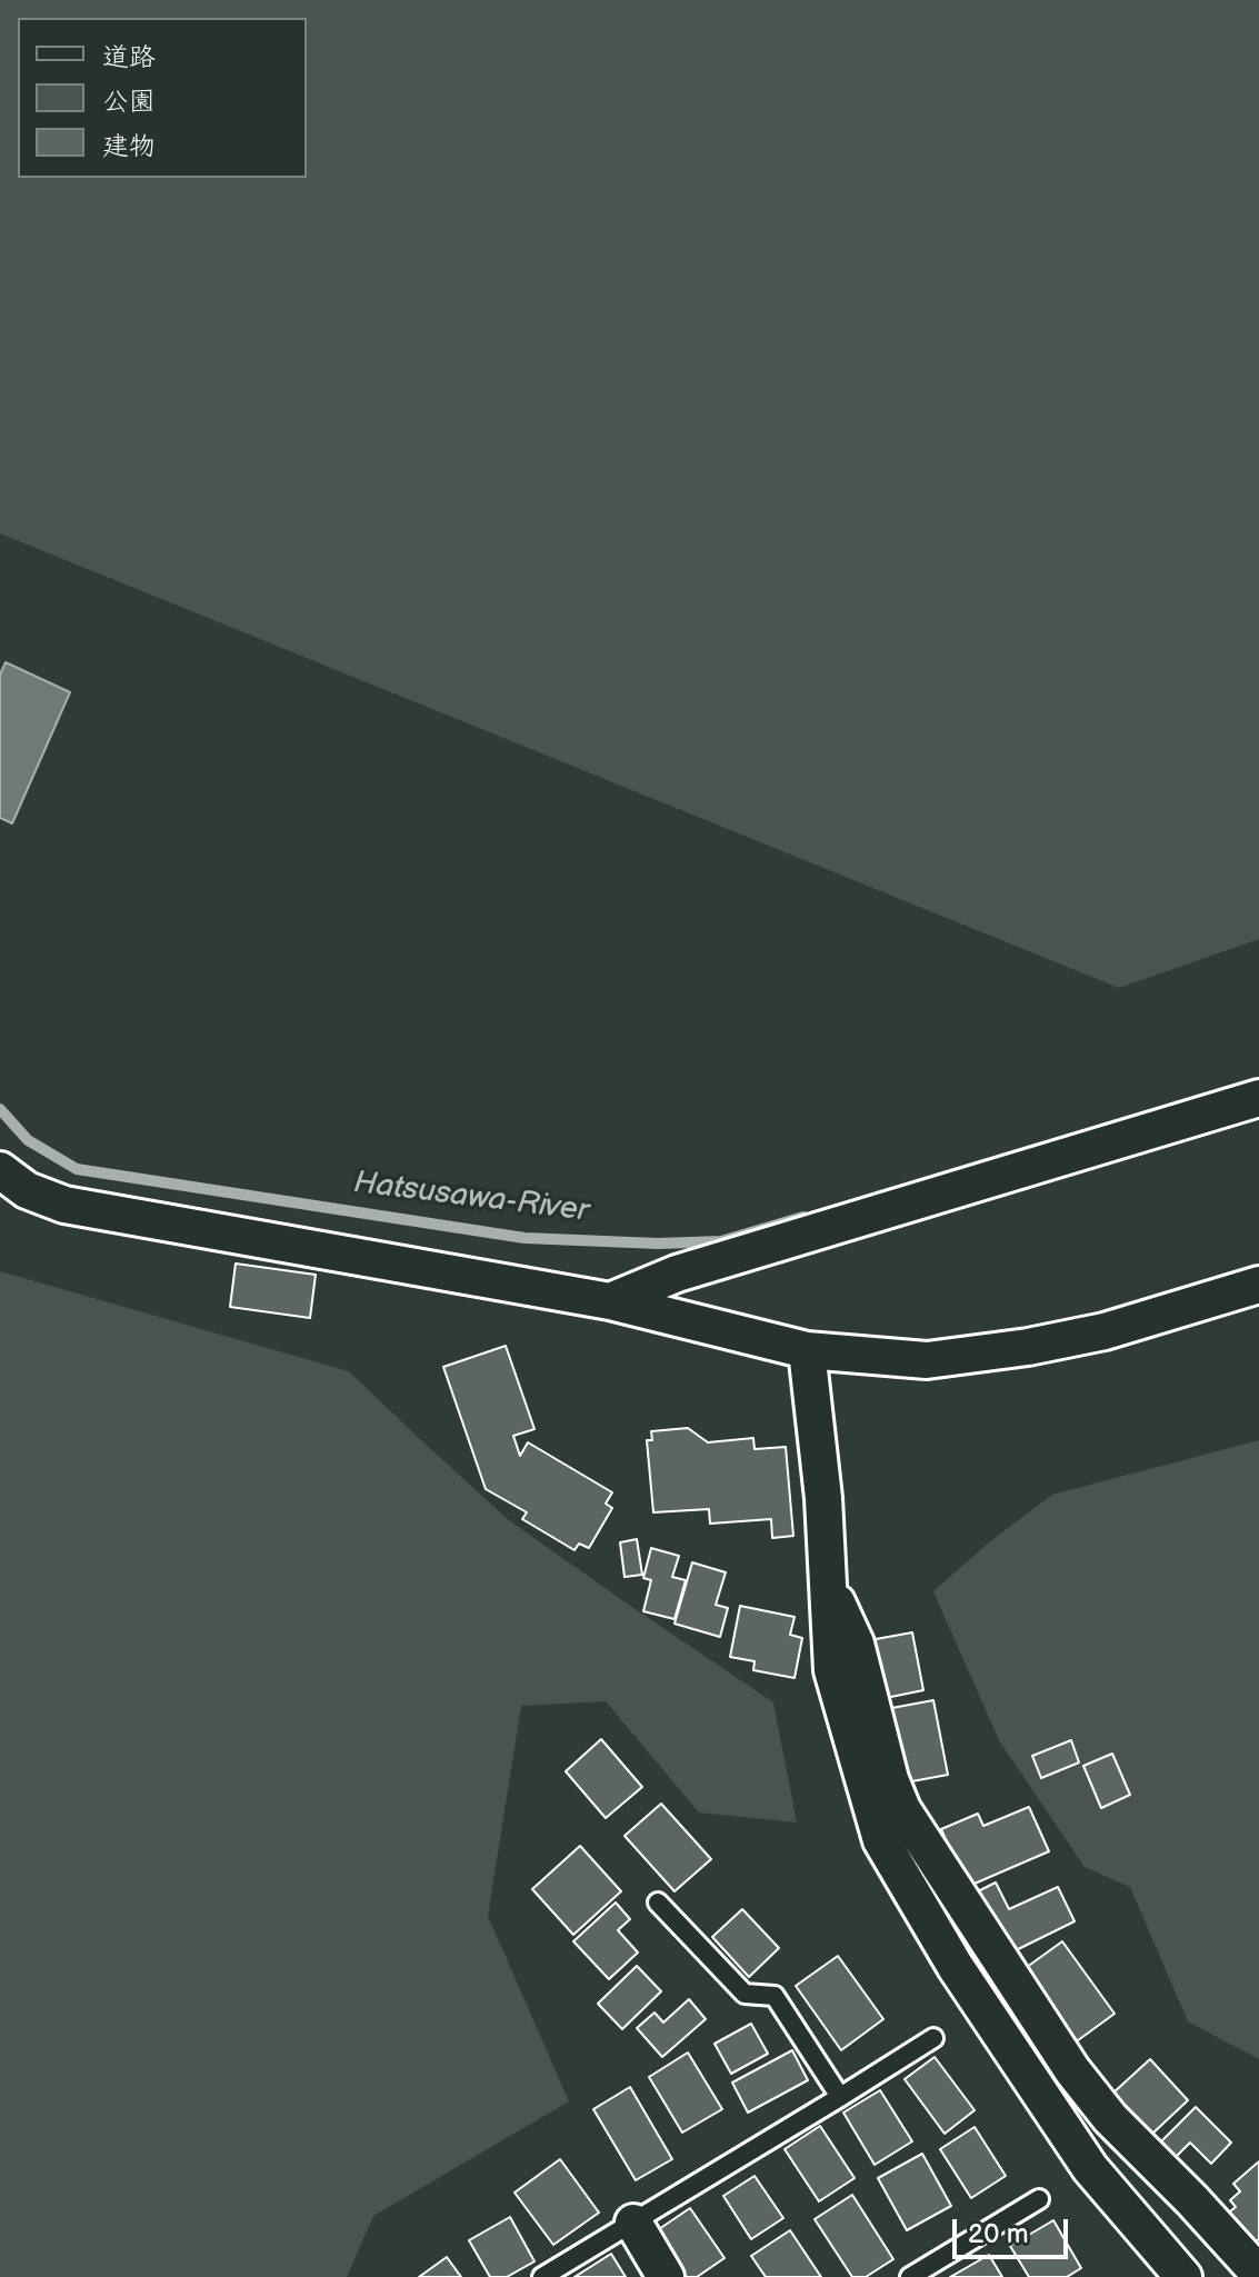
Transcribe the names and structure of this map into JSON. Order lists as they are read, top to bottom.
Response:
{
  "water": ["Hatsusawa-River"],
  "legend": ["道路", "公園", "建物"],
  "scale_bar": "20 m"
}
